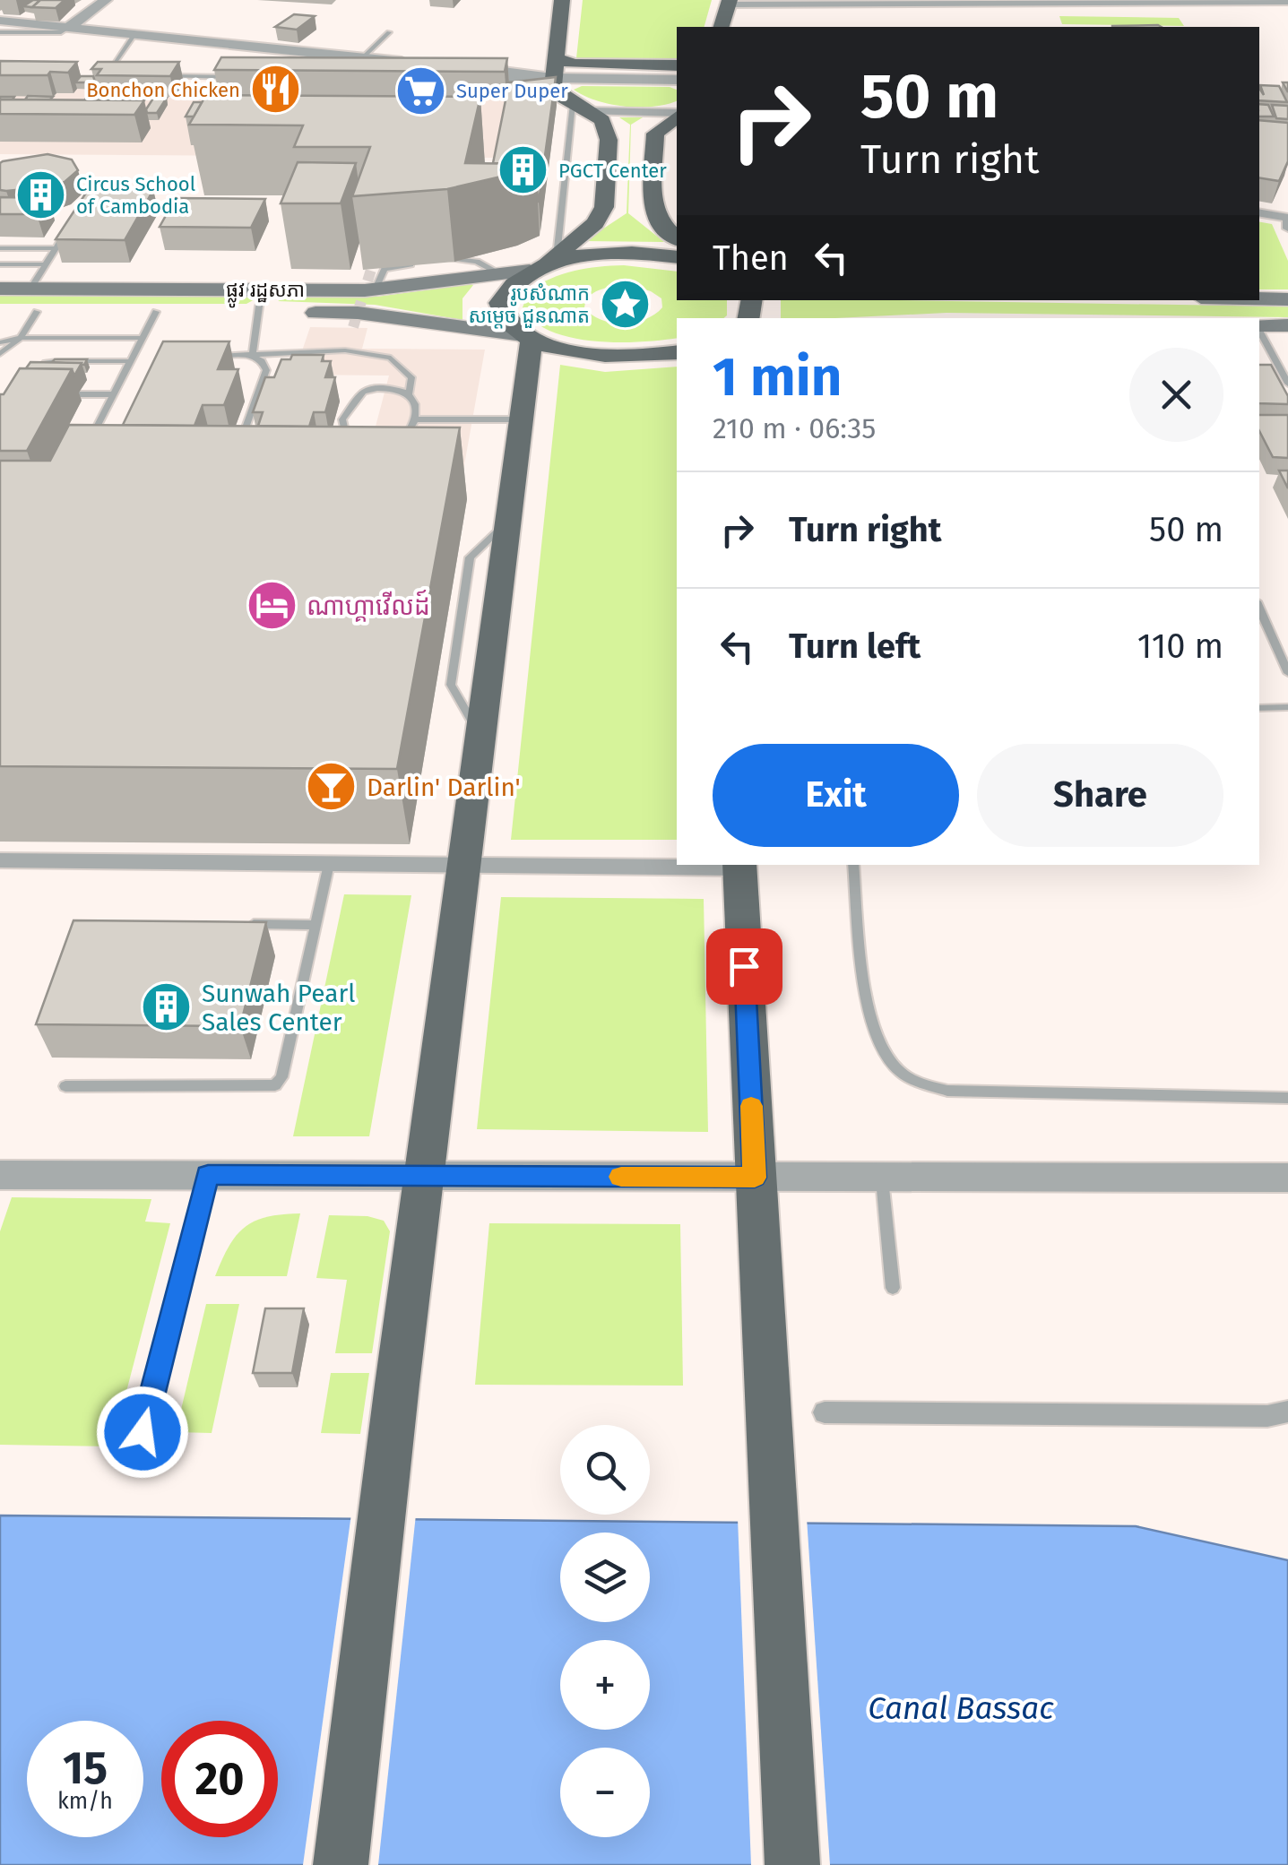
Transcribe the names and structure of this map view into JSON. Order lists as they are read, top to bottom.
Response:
{
  "streets": {
    "main road": ["ផ្លូវ រដ្ឋសភា"]
  },
  "water": ["Canal Bassac"],
  "places": {
    "restaurant": ["Bonchon Chicken"],
    "supermarket": ["Super Duper"],
    "building": ["PGCT Center", "Circus School of Cambodia", "Sunwah Pearl Sales Center"],
    "place": ["រូបសំណាក សម្ដេច ជួនណាត"],
    "hotel": ["ណាហ្គាវើលដ៍"],
    "bar": ["Darlin' Darlin'"]
  },
  "page": {
    "turn": ["50 m", "Turn right"],
    "then": "Then",
    "heading": ["1 min", "210 m · 06:35"],
    "list": [
      {
        "name": "Turn right",
        "value": "50 m"
      },
      {
        "name": "Turn left",
        "value": "110 m"
      }
    ],
    "buttons": ["Exit", "Share"],
    "map_buttons": ["+", "−"],
    "speed": "15 km/h",
    "limit": "20"
  }
}
